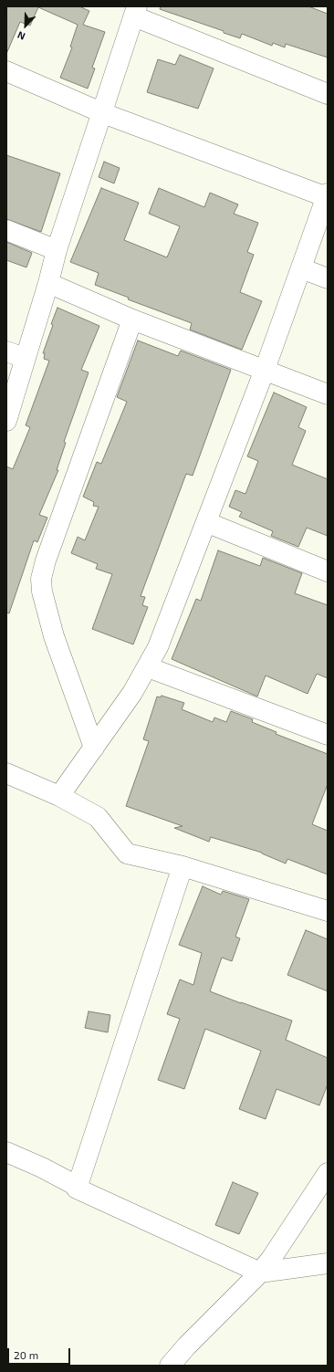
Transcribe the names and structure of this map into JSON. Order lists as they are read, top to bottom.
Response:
{
  "scale_bar": "20 m",
  "north": "bottom left"
}
